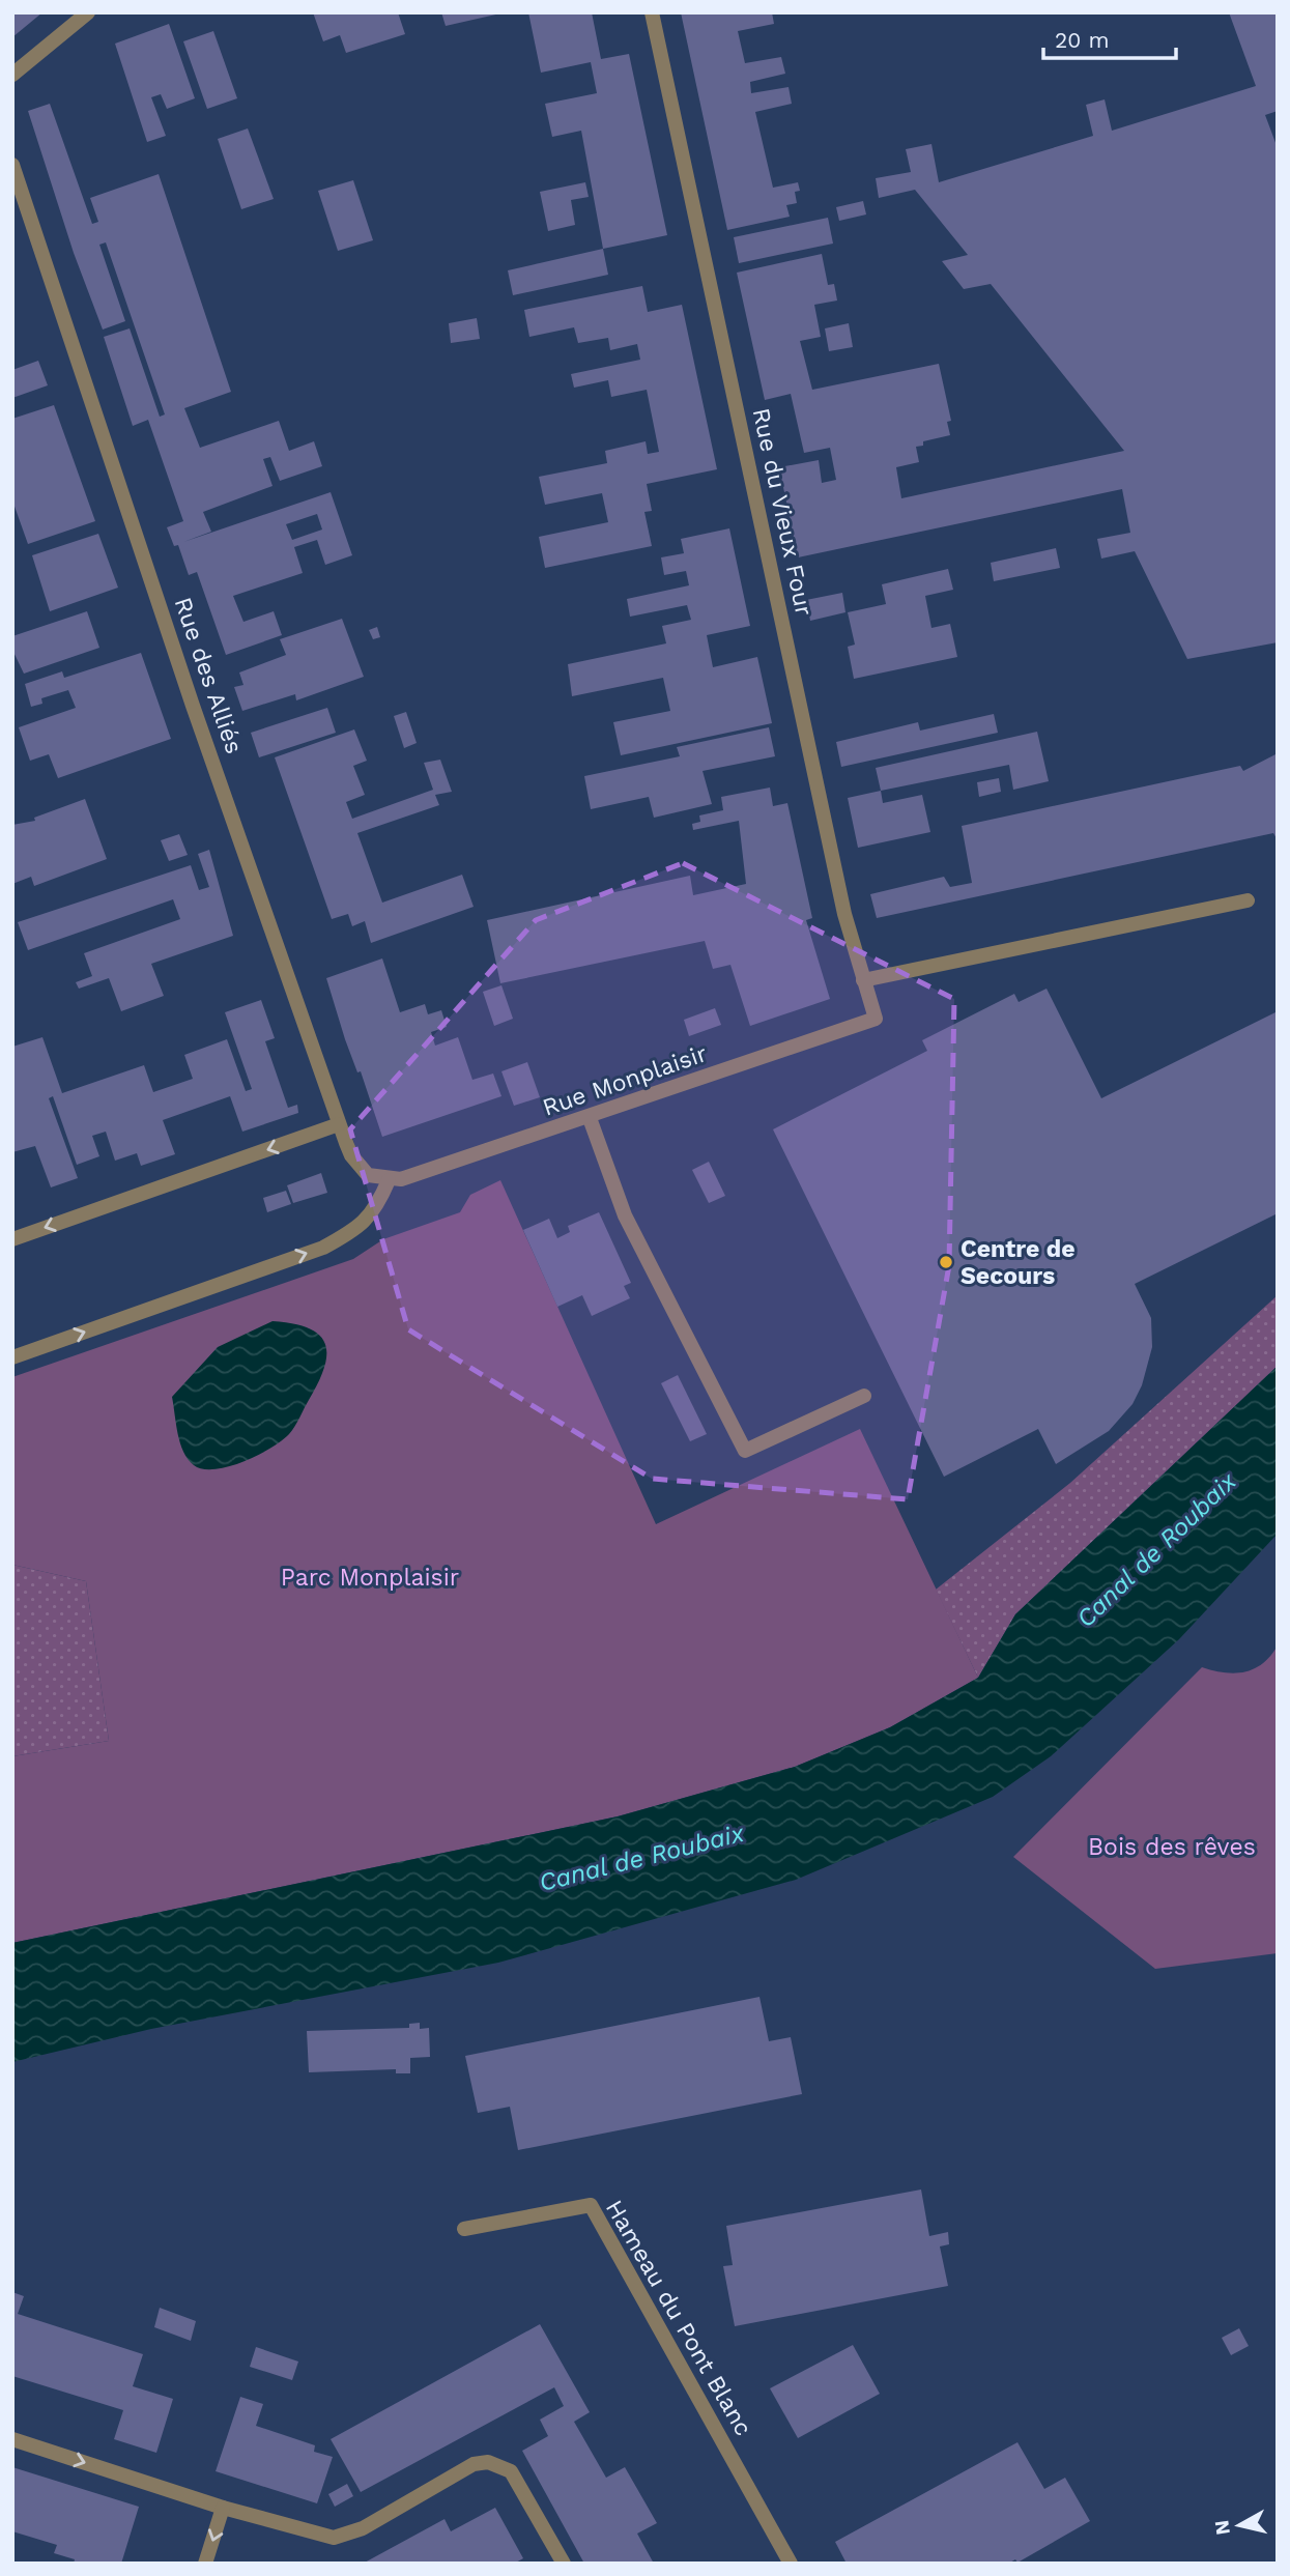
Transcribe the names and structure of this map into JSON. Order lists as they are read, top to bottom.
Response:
{
  "streets": {
    "street": [
      "Rue du Vieux Four",
      "Rue des Alliés",
      "Rue Monplaisir",
      "Hameau du Pont Blanc"
    ]
  },
  "crossings": [
    ["Rue du Vieux Four", "Rue Monplaisir"],
    ["Rue des Alliés", "Rue Monplaisir"]
  ],
  "water": ["Canal de Roubaix"],
  "parks": ["Parc Monplaisir", "Bois des rêves"],
  "places": ["Centre de Secours"],
  "scale_bar": "20 m",
  "north": "left"
}
